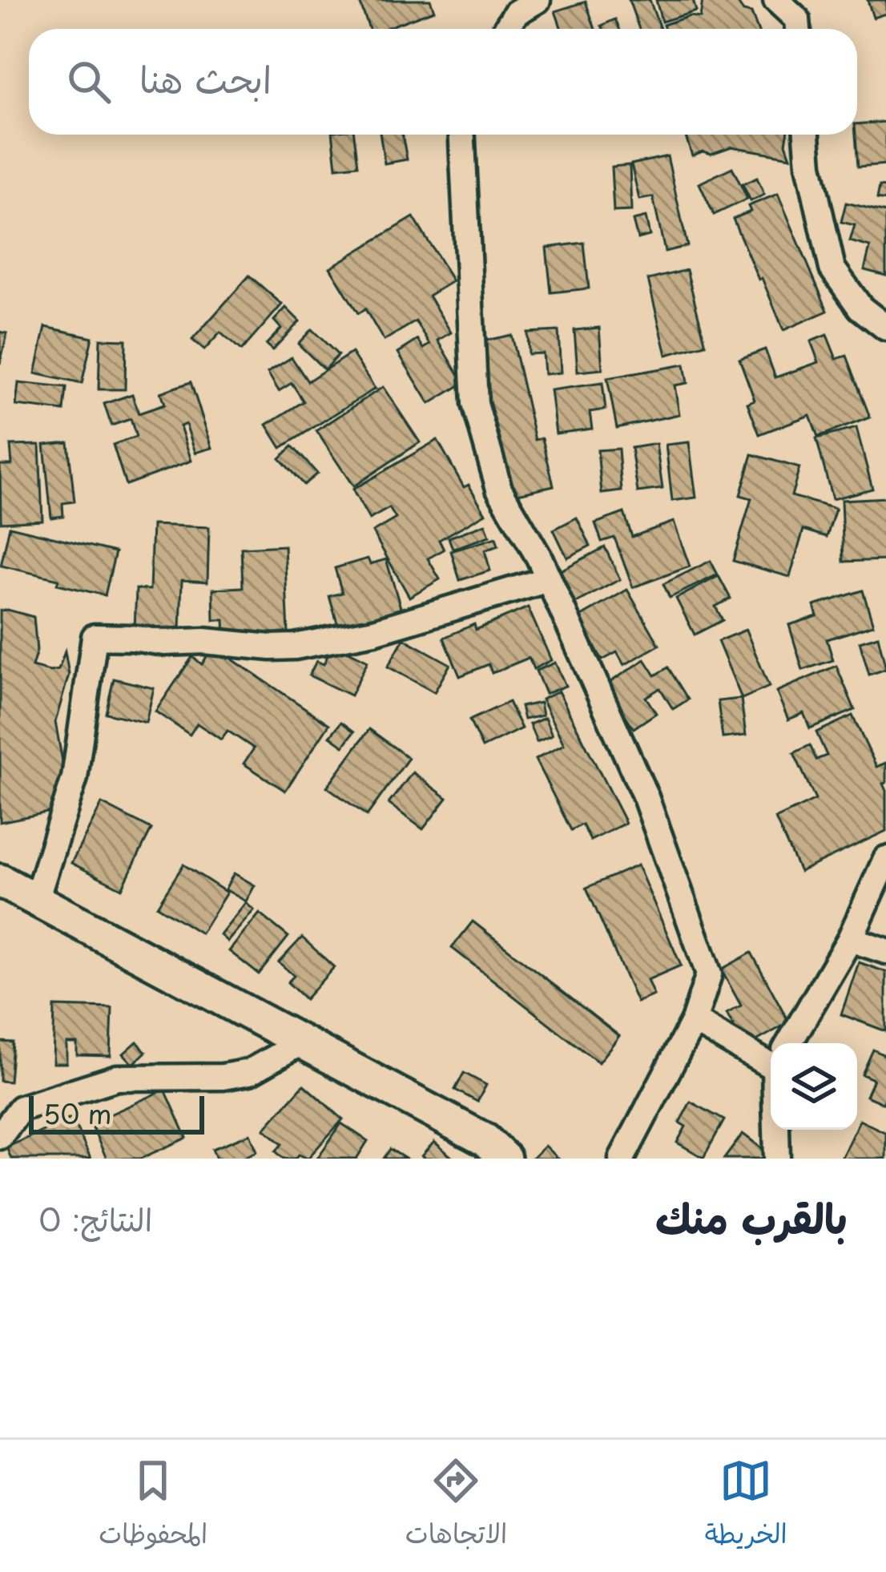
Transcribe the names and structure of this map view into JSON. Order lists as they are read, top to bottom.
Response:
{
  "scale_bar": "50 m",
  "page": {
    "search": "ابحث هنا",
    "scale": "50 m",
    "heading": ["بالقرب منك", "النتائج: 0"],
    "nav": ["الخريطة", "الاتجاهات", "المحفوظات"]
  }
}
